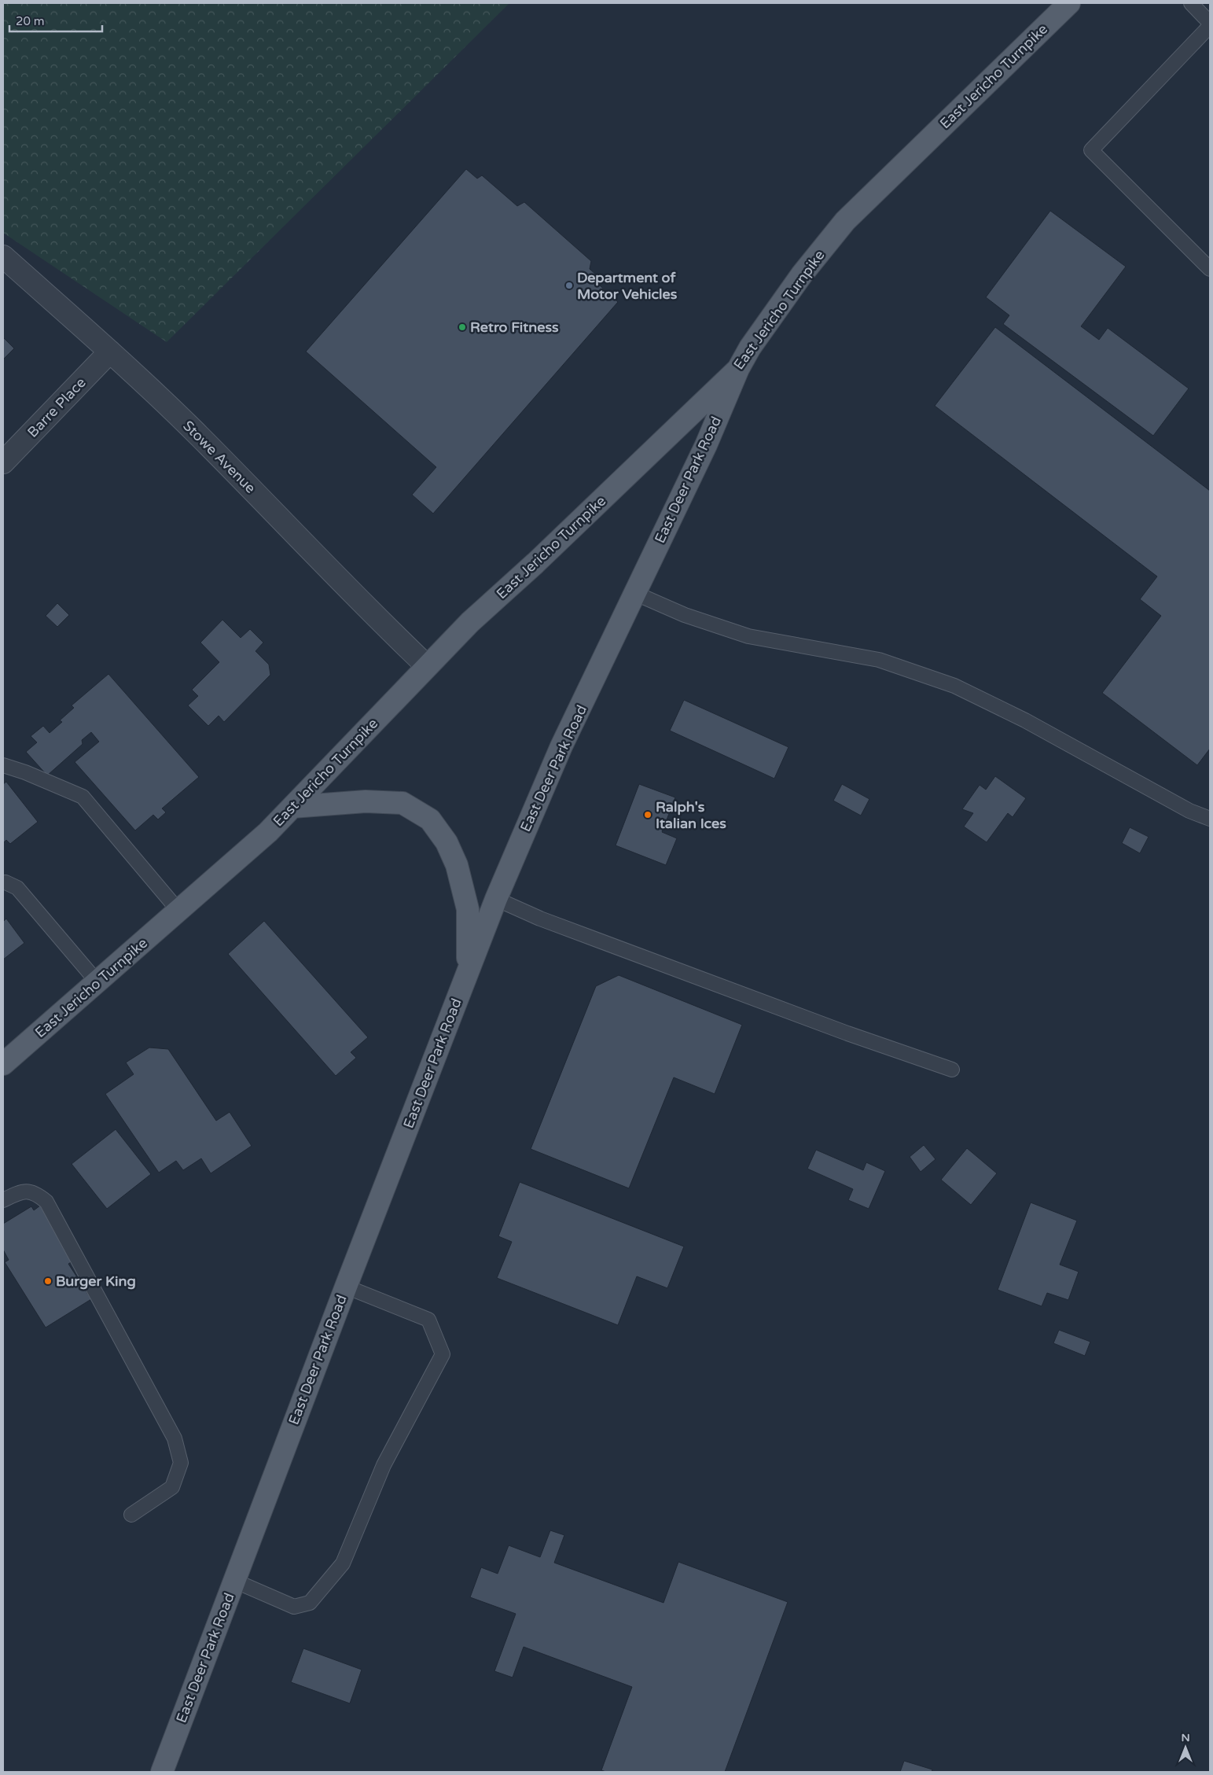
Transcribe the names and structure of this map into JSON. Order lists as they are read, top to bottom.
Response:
{
  "streets": {
    "main road": ["East Jericho Turnpike", "East Deer Park Road"],
    "street": ["Barre Place", "Stowe Avenue"]
  },
  "crossings": [
    ["East Jericho Turnpike", "Stowe Avenue"],
    ["East Jericho Turnpike", "East Deer Park Road"],
    ["Barre Place", "Stowe Avenue"]
  ],
  "places": [
    "Department of Motor Vehicles",
    "Retro Fitness",
    "Ralph's Italian Ices",
    "Burger King"
  ],
  "scale_bar": "20 m",
  "north": "top"
}
